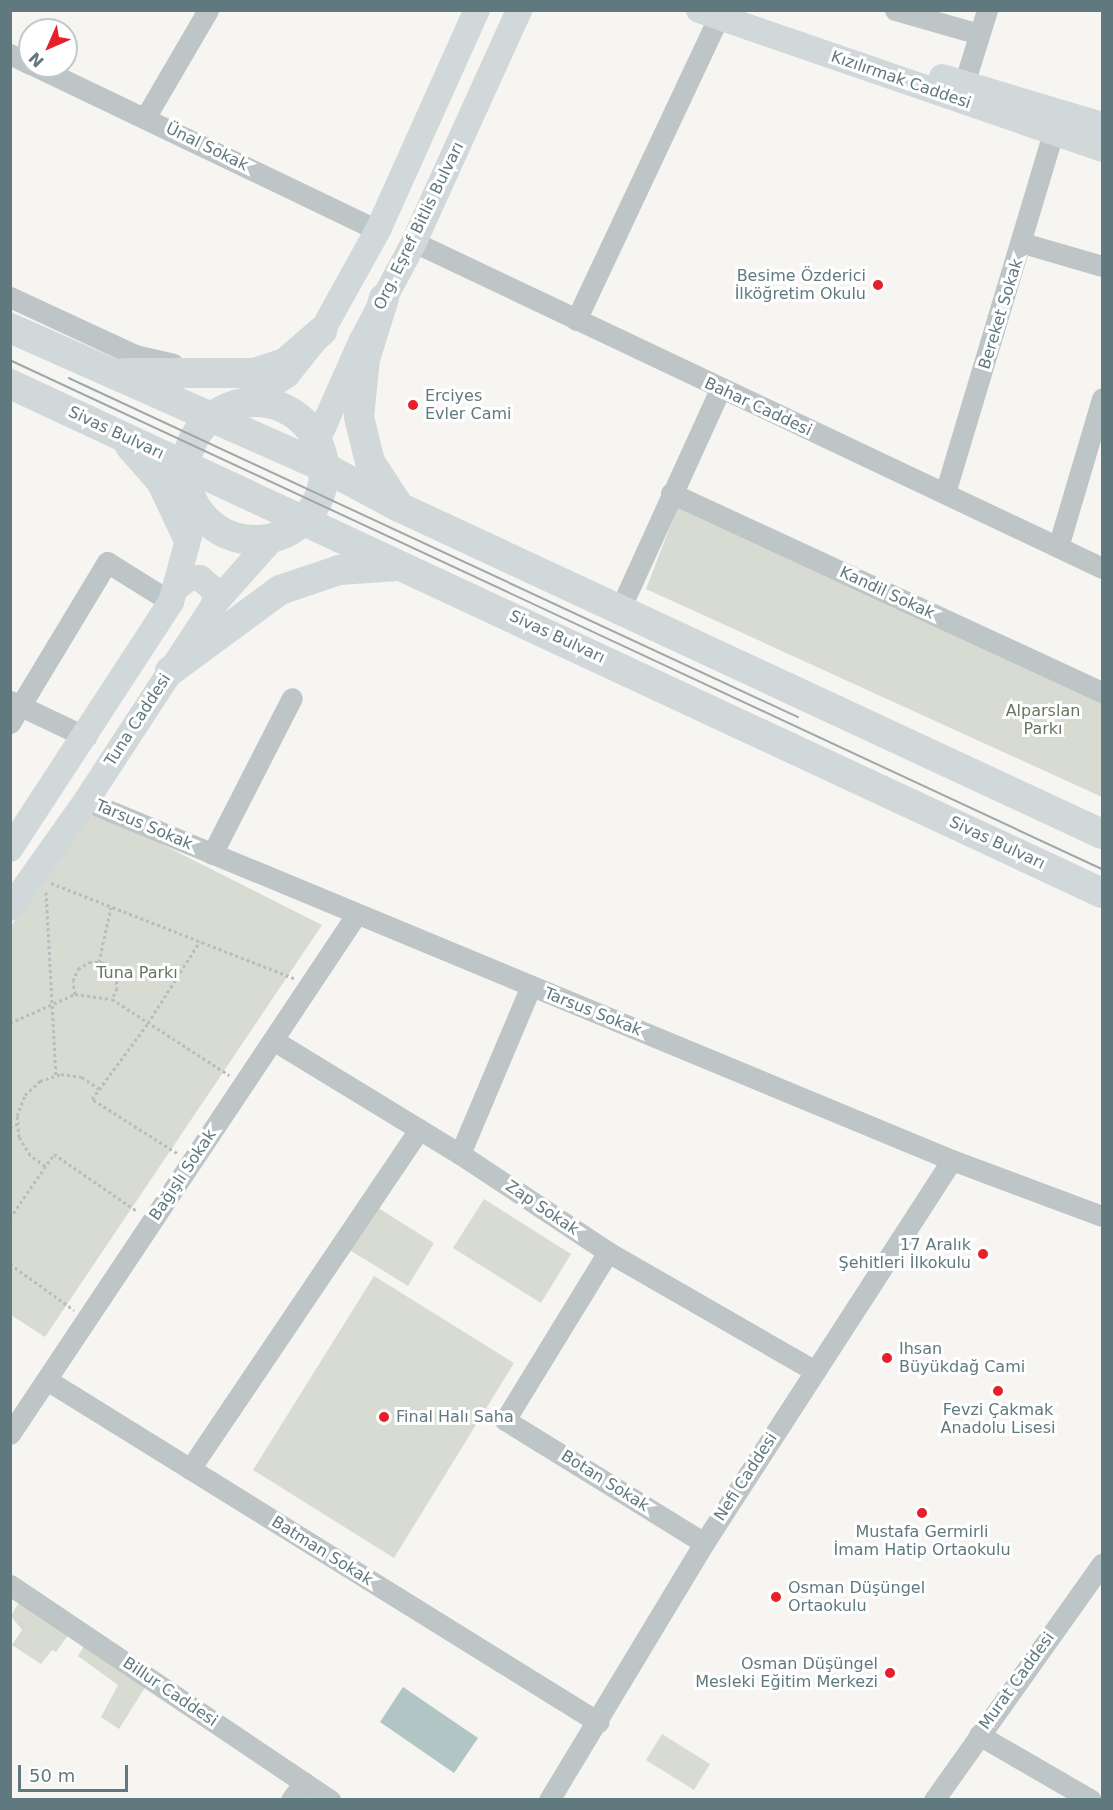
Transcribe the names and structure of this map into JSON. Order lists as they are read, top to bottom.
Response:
{
  "streets": {
    "highway": ["Sivas Bulvarı"],
    "main road": ["Kızılırmak Caddesi", "Org. Eşref Bitlis Bulvarı", "Tuna Caddesi"],
    "street": [
      "Ünal Sokak",
      "Bereket Sokak",
      "Bahar Caddesi",
      "Kandil Sokak",
      "Tarsus Sokak",
      "Bağışlı Sokak",
      "Zap Sokak",
      "Nefi Caddesi",
      "Botan Sokak",
      "Batman Sokak",
      "Murat Caddesi",
      "Billur Caddesi"
    ]
  },
  "crossings": [
    ["Kızılırmak Caddesi", "Bereket Sokak"],
    ["Org. Eşref Bitlis Bulvarı", "Bahar Caddesi"],
    ["Bereket Sokak", "Bahar Caddesi"],
    ["Tuna Caddesi", "Tarsus Sokak"],
    ["Tarsus Sokak", "Bağışlı Sokak"],
    ["Tarsus Sokak", "Nefi Caddesi"],
    ["Bağışlı Sokak", "Zap Sokak"],
    ["Bağışlı Sokak", "Batman Sokak"],
    ["Zap Sokak", "Nefi Caddesi"],
    ["Zap Sokak", "Botan Sokak"],
    ["Nefi Caddesi", "Botan Sokak"],
    ["Nefi Caddesi", "Batman Sokak"]
  ],
  "parks": ["Alparslan Parkı", "Tuna Parkı"],
  "places": [
    "Besime Özderici İlköğretim Okulu",
    "Erciyes Evler Cami",
    "17 Aralık Şehitleri İlkokulu",
    "Ihsan Büyükdağ Cami",
    "Fevzi Çakmak Anadolu Lisesi",
    "Final Halı Saha",
    "Mustafa Germirli İmam Hatip Ortaokulu",
    "Osman Düşüngel Ortaokulu",
    "Osman Düşüngel Mesleki Eğitim Merkezi"
  ],
  "scale_bar": "50 m",
  "north": "bottom left"
}
